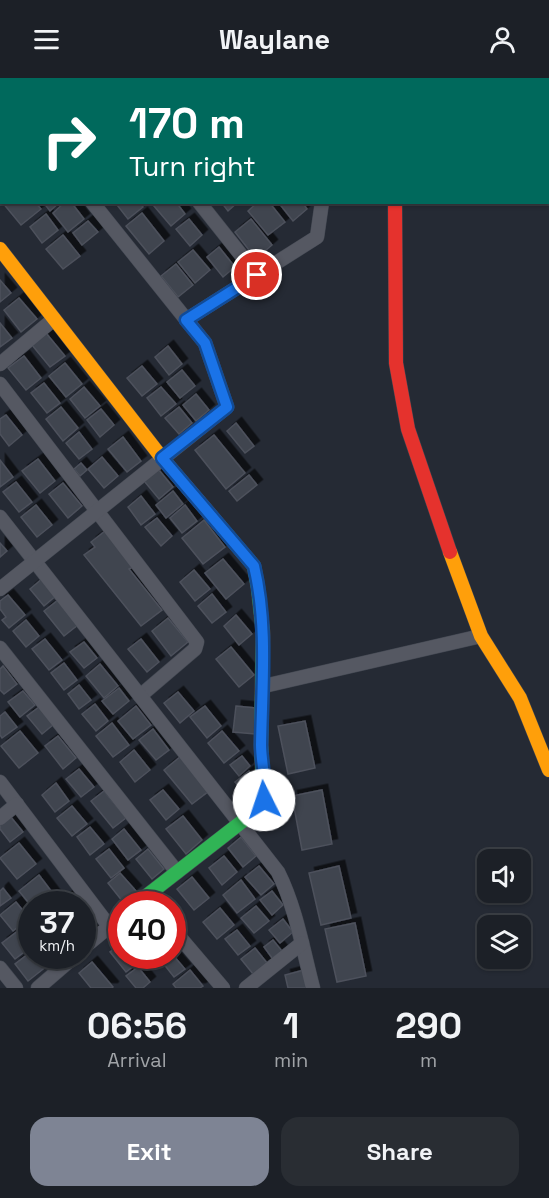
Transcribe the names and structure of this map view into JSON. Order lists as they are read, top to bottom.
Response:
{
  "page": {
    "header": "Waylane",
    "turn": ["170 m", "Turn right"],
    "speed": "37 km/h",
    "limit": "40",
    "eta": [
      "06:56",
      "Arrival",
      "1",
      "min",
      "290",
      "m"
    ],
    "buttons": ["Exit", "Share"]
  }
}
